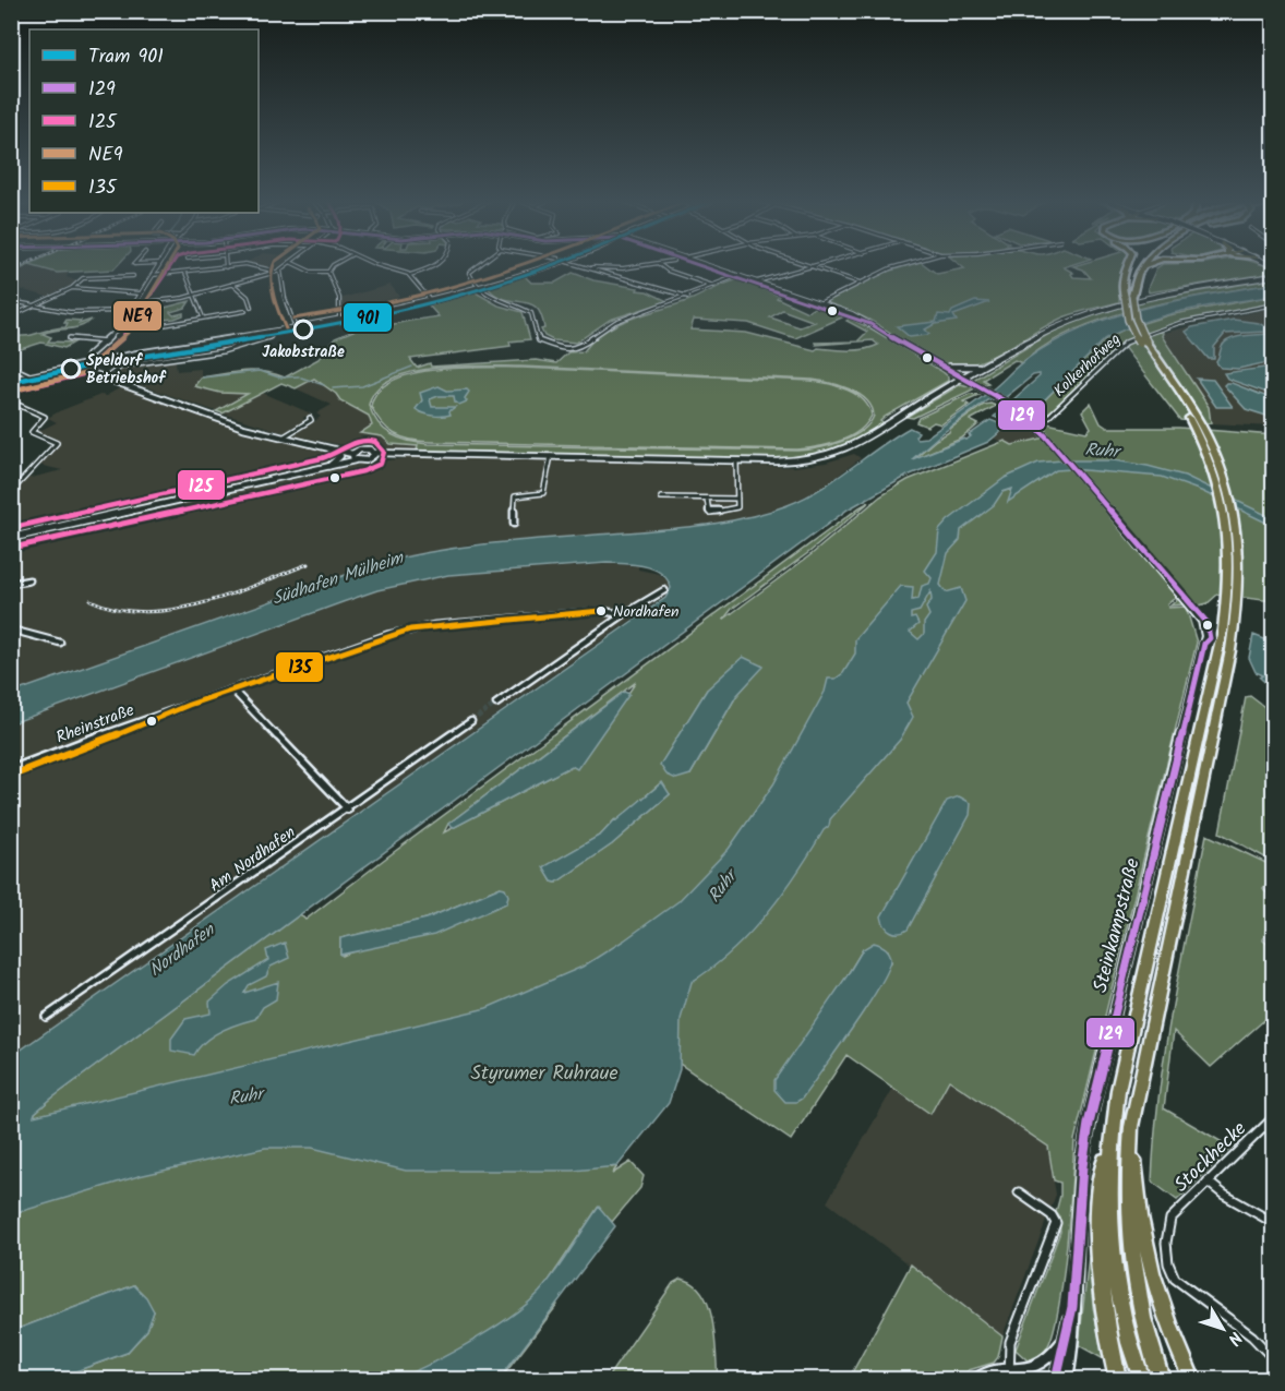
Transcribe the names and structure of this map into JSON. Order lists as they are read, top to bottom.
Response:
{
  "streets": {
    "main road": ["Steinkampstraße"],
    "street": [
      "Kolkerhofweg",
      "Rheinstraße",
      "Am Nordhafen",
      "Stockhecke"
    ]
  },
  "crossings": [
    ["Kolkerhofweg", "Steinkampstraße"]
  ],
  "water": ["Ruhr", "Südhafen Mülheim", "Nordhafen"],
  "parks": ["Styrumer Ruhraue"],
  "places": ["Jakobstraße", "Speldorf Betriebshof", "Nordhafen"],
  "lines": [
    "tram line 901",
    "transit line 129",
    "transit line 125",
    "transit line NE9",
    "transit line 135"
  ],
  "legend": [
    "Tram 901",
    "129",
    "125",
    "NE9",
    "135"
  ],
  "north": "bottom right"
}
